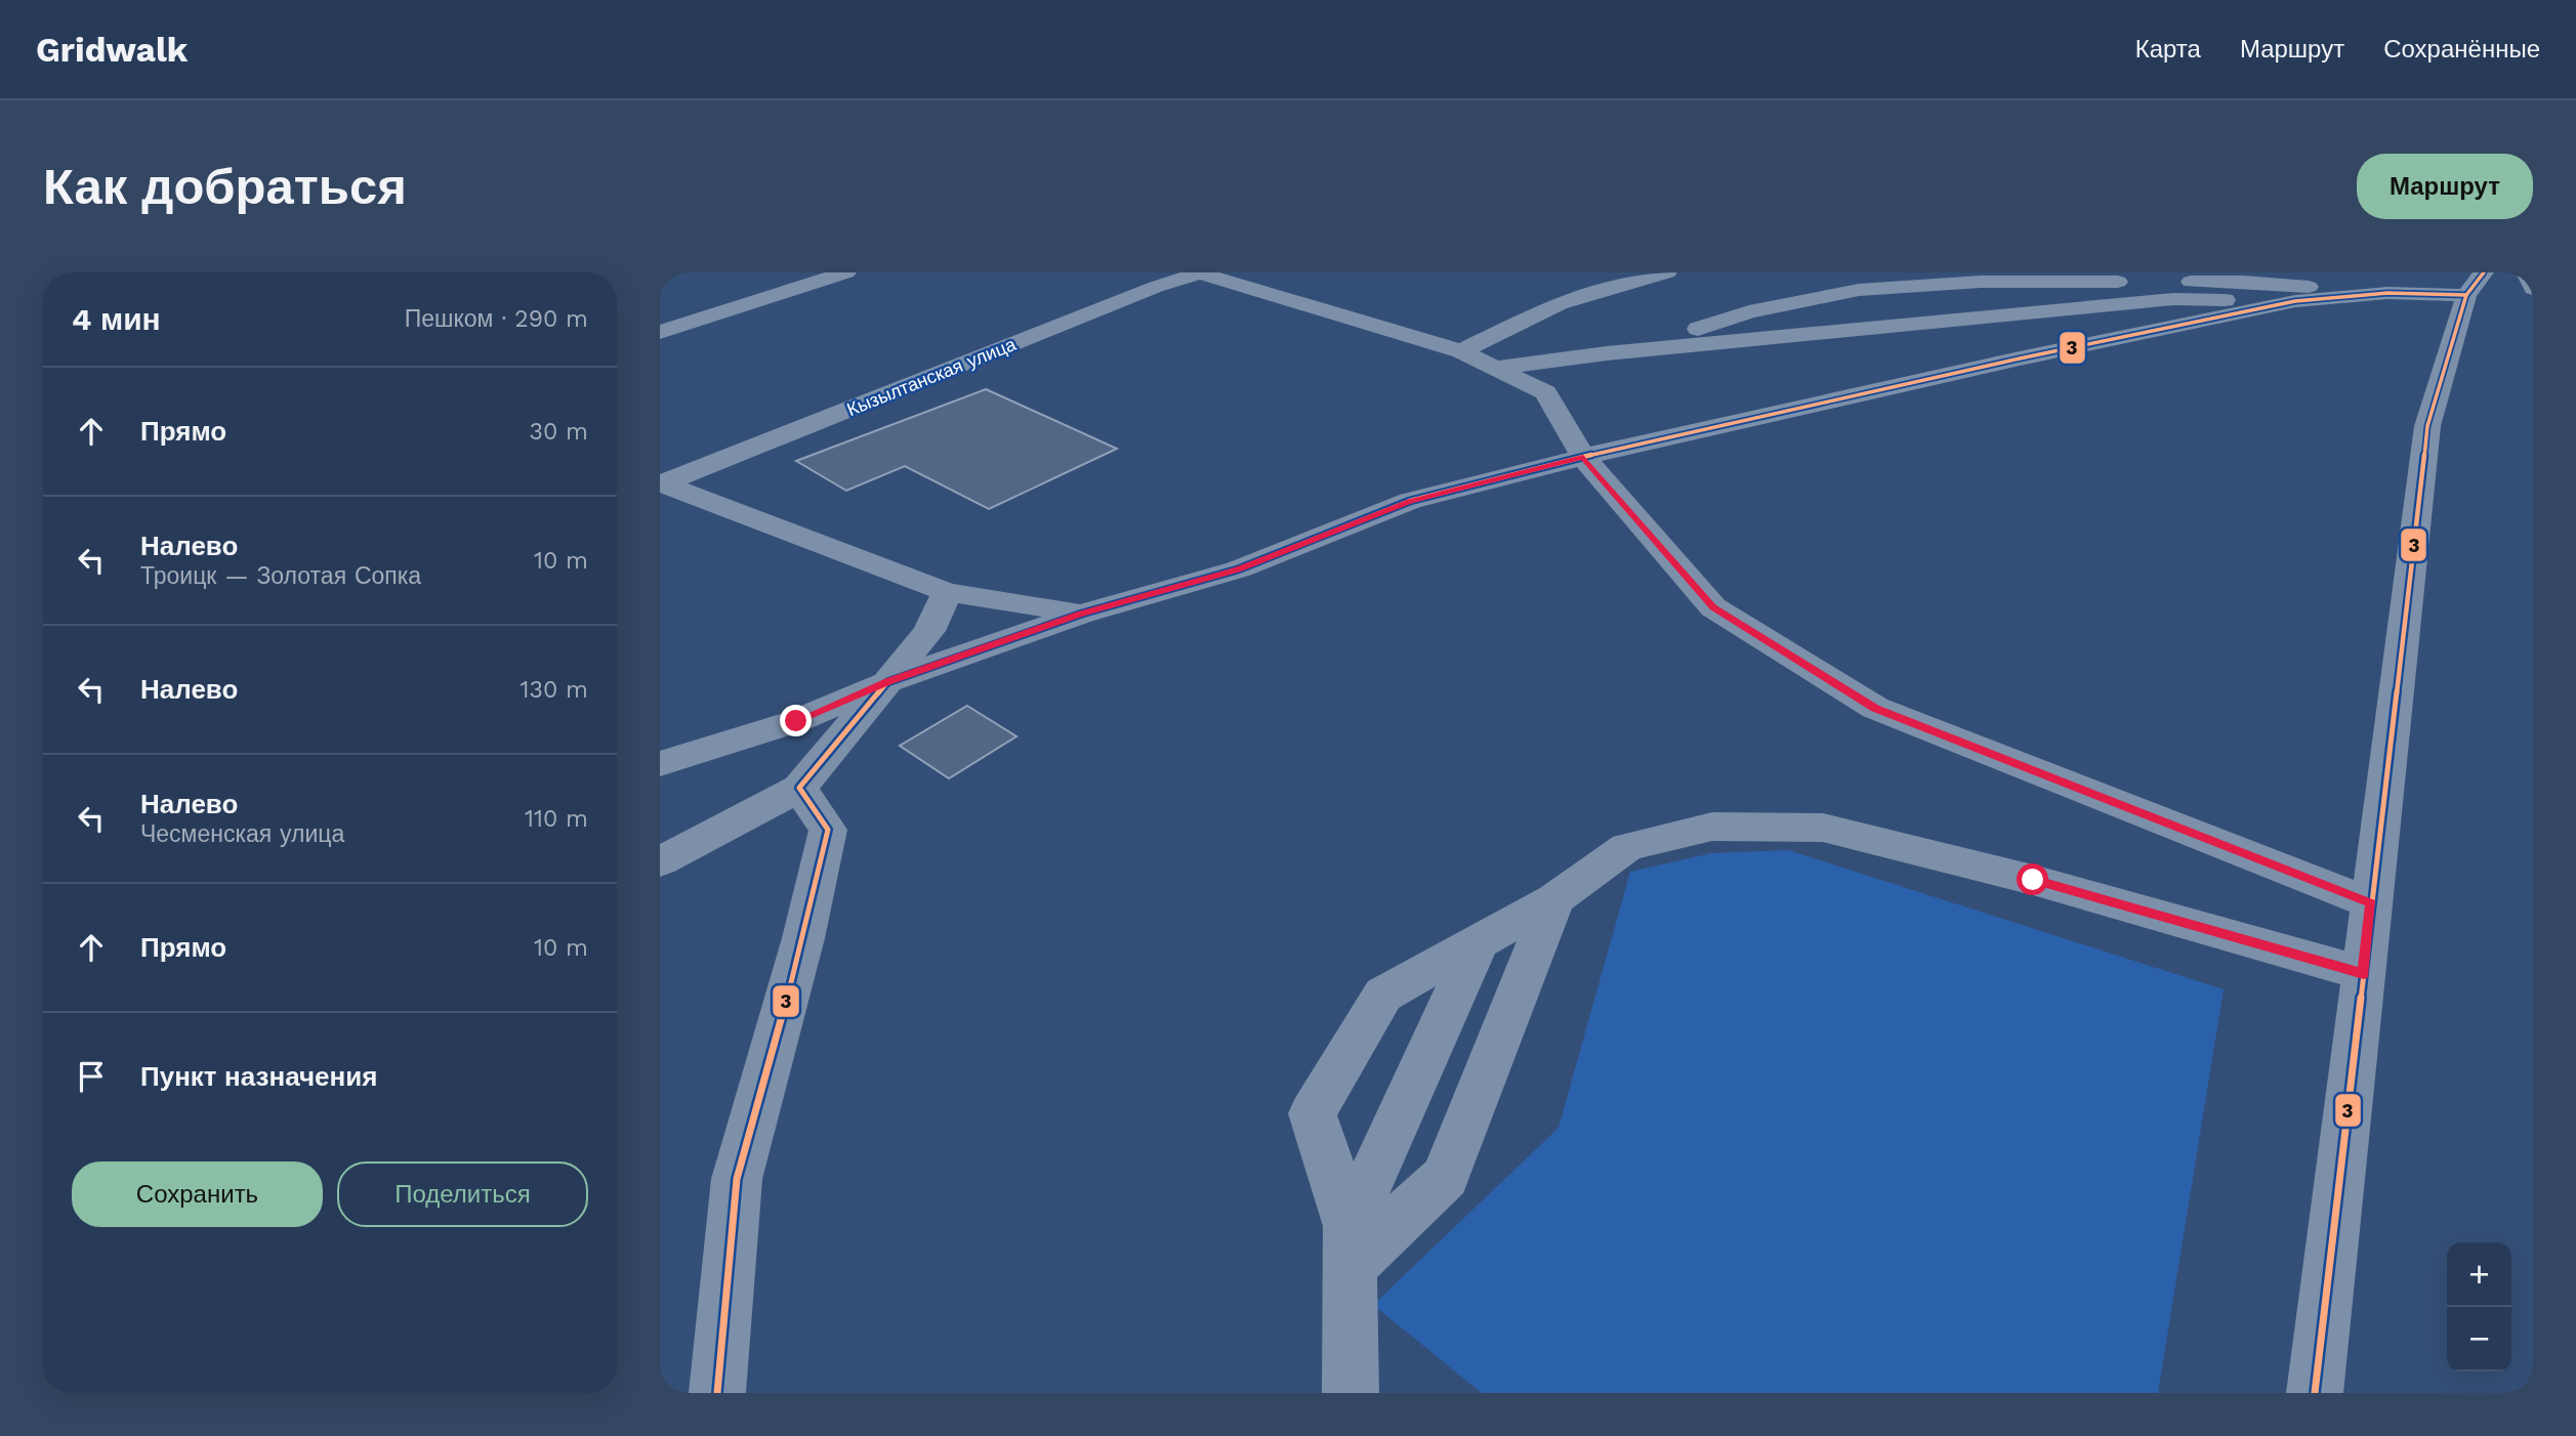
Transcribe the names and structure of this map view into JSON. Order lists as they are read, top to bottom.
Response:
{
  "streets": {
    "street": ["Кызылтанская улица"]
  },
  "lines": ["transit line 3"],
  "page": {
    "header": "Gridwalk",
    "nav": ["Карта", "Маршрут", "Сохранённые"],
    "buttons": [
      "Маршрут",
      ["Сохранить", "Поделиться"]
    ],
    "title": "Как добраться",
    "heading": ["4 мин", "Пешком · 290 m"],
    "list": [
      ["Прямо", "30 m"],
      ["Налево", "Троицк — Золотая Сопка", "10 m"],
      ["Налево", "130 m"],
      ["Налево", "Чесменская улица", "110 m"],
      ["Прямо", "10 m"],
      "Пункт назначения"
    ],
    "map_buttons": ["+", "−"]
  }
}
